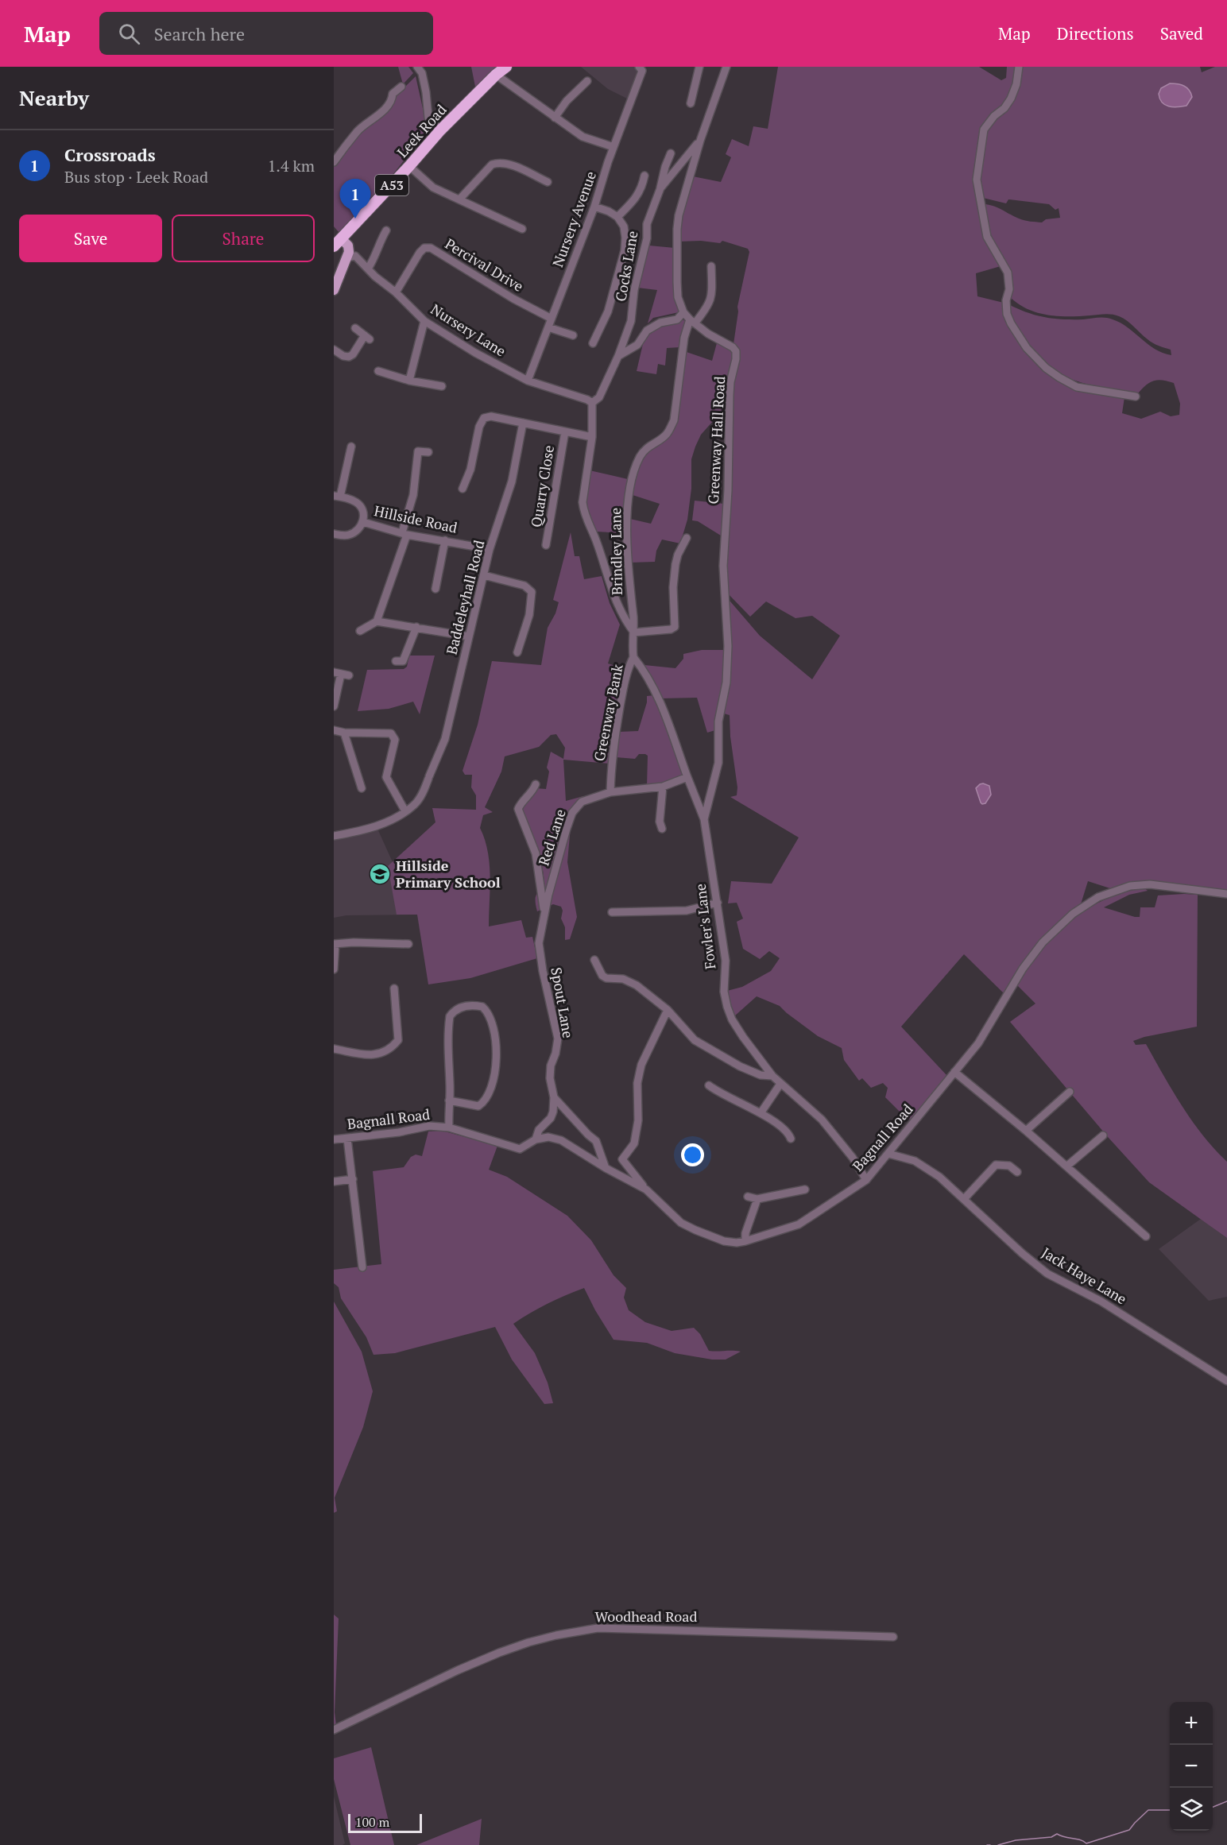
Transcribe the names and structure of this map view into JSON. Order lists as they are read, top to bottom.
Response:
{
  "streets": {
    "highway": ["Leek Road", "A53"],
    "street": [
      "Nursery Avenue",
      "Percival Drive",
      "Cocks Lane",
      "Nursery Lane",
      "Greenway Hall Road",
      "Quarry Close",
      "Hillside Road",
      "Brindley Lane",
      "Baddeleyhall Road",
      "Greenway Bank",
      "Red Lane",
      "Fowler's Lane",
      "Spout Lane",
      "Bagnall Road",
      "Jack Haye Lane",
      "Woodhead Road"
    ]
  },
  "crossings": [
    ["Nursery Avenue", "Percival Drive"],
    ["Nursery Avenue", "Nursery Lane"],
    ["Percival Drive", "Nursery Lane"],
    ["Cocks Lane", "Nursery Lane"],
    ["Cocks Lane", "Greenway Hall Road"],
    ["Greenway Hall Road", "Brindley Lane"],
    ["Greenway Hall Road", "Greenway Bank"],
    ["Greenway Hall Road", "Fowler's Lane"],
    ["Hillside Road", "Baddeleyhall Road"],
    ["Brindley Lane", "Greenway Bank"],
    ["Greenway Bank", "Red Lane"],
    ["Greenway Bank", "Fowler's Lane"],
    ["Red Lane", "Spout Lane"],
    ["Fowler's Lane", "Bagnall Road"],
    ["Spout Lane", "Bagnall Road"],
    ["Bagnall Road", "Jack Haye Lane"]
  ],
  "places": {
    "school or university": ["Hillside Primary School"]
  },
  "scale_bar": "100 m",
  "page": {
    "header": "Map",
    "search": "Search here",
    "nav": ["Map", "Directions", "Saved"],
    "heading": "Nearby",
    "list": [
      {
        "mark": "1",
        "name": "Crossroads",
        "note": "Bus stop · Leek Road",
        "value": "1.4 km"
      }
    ],
    "pins": "1",
    "buttons": ["Save", "Share"],
    "map_buttons": ["+", "−"],
    "scale": "100 m"
  }
}
